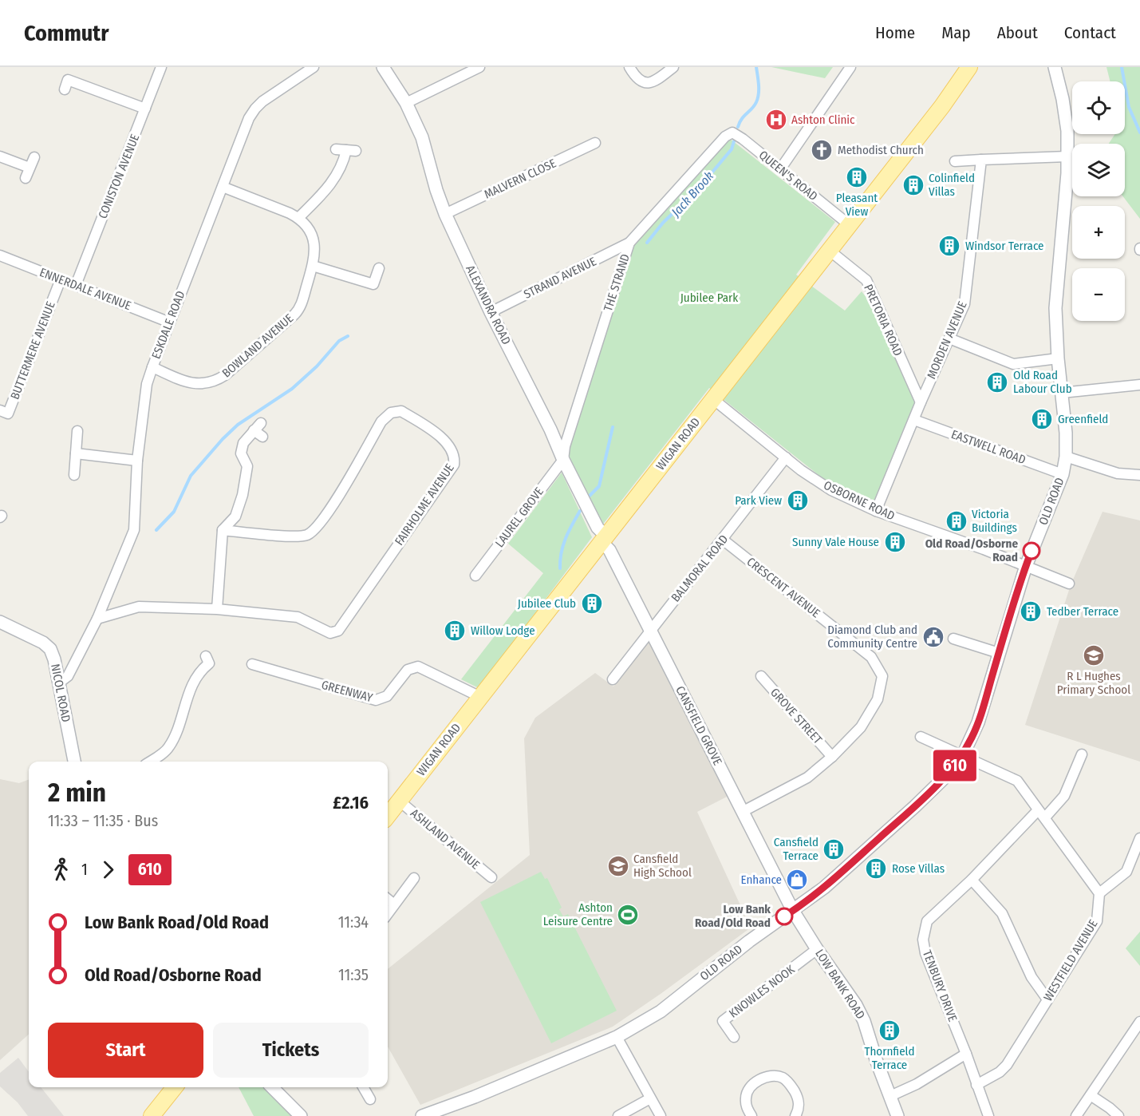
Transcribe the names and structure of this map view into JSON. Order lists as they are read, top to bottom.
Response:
{
  "streets": {
    "main road": ["WIGAN ROAD"],
    "street": [
      "QUEEN'S ROAD",
      "CONISTON AVENUE",
      "MALVERN CLOSE",
      "STRAND AVENUE",
      "THE STRAND",
      "ENNERDALE AVENUE",
      "ALEXANDRA ROAD",
      "PRETORIA ROAD",
      "ESKDALE ROAD",
      "MORDEN AVENUE",
      "BOWLAND AVENUE",
      "BUTTERMERE AVENUE",
      "EASTWELL ROAD",
      "OSBORNE ROAD",
      "OLD ROAD",
      "FAIRHOLME AVENUE",
      "LAUREL GROVE",
      "BALMORAL ROAD",
      "CRESCENT AVENUE",
      "GREENWAY",
      "NICOL ROAD",
      "GROVE STREET",
      "CANSFIELD GROVE",
      "ASHLAND AVENUE",
      "WESTFIELD AVENUE",
      "LOW BANK ROAD",
      "TENBURY DRIVE",
      "KNOWLES NOOK"
    ]
  },
  "crossings": [
    ["QUEEN'S ROAD", "THE STRAND"],
    ["QUEEN'S ROAD", "WIGAN ROAD"],
    ["CONISTON AVENUE", "ENNERDALE AVENUE"],
    ["MALVERN CLOSE", "ALEXANDRA ROAD"],
    ["STRAND AVENUE", "THE STRAND"],
    ["STRAND AVENUE", "ALEXANDRA ROAD"],
    ["THE STRAND", "ALEXANDRA ROAD"],
    ["THE STRAND", "LAUREL GROVE"],
    ["ENNERDALE AVENUE", "ESKDALE ROAD"],
    ["ENNERDALE AVENUE", "BUTTERMERE AVENUE"],
    ["ALEXANDRA ROAD", "WIGAN ROAD"],
    ["ALEXANDRA ROAD", "LAUREL GROVE"],
    ["ALEXANDRA ROAD", "CANSFIELD GROVE"],
    ["PRETORIA ROAD", "MORDEN AVENUE"],
    ["PRETORIA ROAD", "WIGAN ROAD"],
    ["ESKDALE ROAD", "BOWLAND AVENUE"],
    ["ESKDALE ROAD", "FAIRHOLME AVENUE"],
    ["ESKDALE ROAD", "NICOL ROAD"],
    ["MORDEN AVENUE", "EASTWELL ROAD"],
    ["MORDEN AVENUE", "OSBORNE ROAD"],
    ["WIGAN ROAD", "OSBORNE ROAD"],
    ["WIGAN ROAD", "GREENWAY"],
    ["WIGAN ROAD", "CANSFIELD GROVE"],
    ["WIGAN ROAD", "ASHLAND AVENUE"],
    ["EASTWELL ROAD", "OLD ROAD"],
    ["OSBORNE ROAD", "OLD ROAD"],
    ["OSBORNE ROAD", "BALMORAL ROAD"],
    ["OLD ROAD", "CANSFIELD GROVE"],
    ["OLD ROAD", "LOW BANK ROAD"],
    ["BALMORAL ROAD", "CRESCENT AVENUE"],
    ["BALMORAL ROAD", "CANSFIELD GROVE"],
    ["CRESCENT AVENUE", "GROVE STREET"],
    ["CRESCENT AVENUE", "CANSFIELD GROVE"],
    ["CANSFIELD GROVE", "LOW BANK ROAD"],
    ["WESTFIELD AVENUE", "TENBURY DRIVE"],
    ["LOW BANK ROAD", "KNOWLES NOOK"]
  ],
  "water": ["Jack Brook"],
  "parks": ["Jubilee Park"],
  "places": {
    "hospital": ["Ashton Clinic"],
    "church": ["Methodist Church"],
    "building": [
      "Pleasant View",
      "Colinfield Villas",
      "Windsor Terrace",
      "Old Road Labour Club",
      "Greenfield",
      "Park View",
      "Victoria Buildings",
      "Sunny Vale House",
      "Jubilee Club",
      "Tedber Terrace",
      "Willow Lodge",
      "Cansfield Terrace",
      "Rose Villas",
      "Thornfield Terrace"
    ],
    "other": ["Old Road/Osborne Road", "Low Bank Road/Old Road"],
    "public building": ["Diamond Club and Community Centre"],
    "school or university": ["R L Hughes Primary School", "Cansfield High School"],
    "shop": ["Enhance"],
    "sports": ["Ashton Leisure Centre"]
  },
  "lines": ["bus line 610"],
  "page": {
    "header": "Commutr",
    "nav": [
      "Home",
      "Map",
      "About",
      "Contact"
    ],
    "on_map": "610",
    "map_buttons": ["+", "−"],
    "heading": ["2 min", "11:33 – 11:35 · Bus", "£2.16"],
    "legs": ["1", "610"],
    "list": [
      {
        "name": "Low Bank Road/Old Road",
        "value": "11:34"
      },
      {
        "name": "Old Road/Osborne Road",
        "value": "11:35"
      }
    ],
    "buttons": ["Start", "Tickets"]
  }
}
